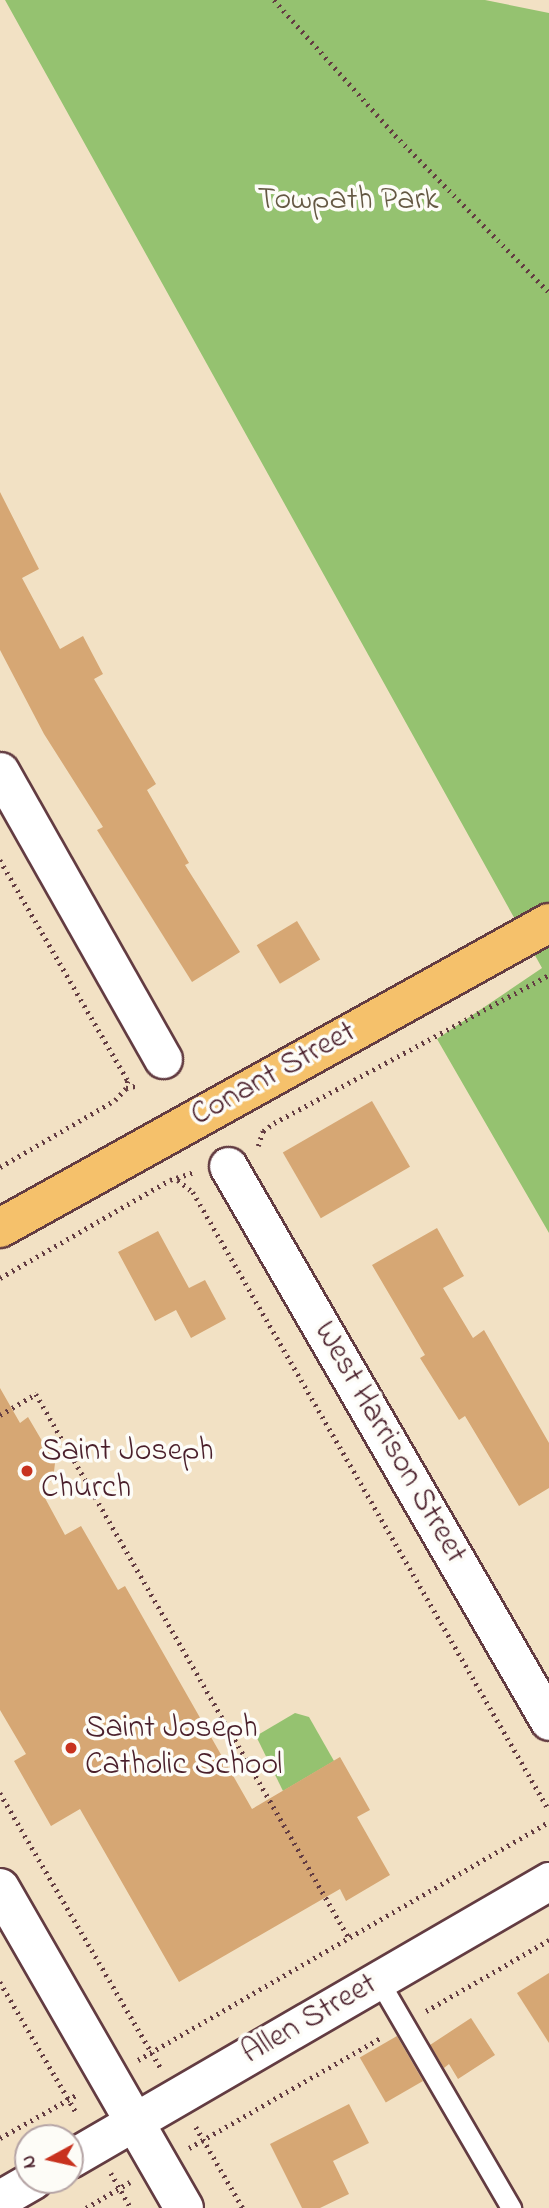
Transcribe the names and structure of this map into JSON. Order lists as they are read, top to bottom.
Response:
{
  "streets": {
    "main road": ["Conant Street"],
    "street": ["West Harrison Street", "Allen Street"]
  },
  "parks": ["Towpath Park"],
  "places": ["Saint Joseph Church", "Saint Joseph Catholic School"],
  "north": "left"
}
